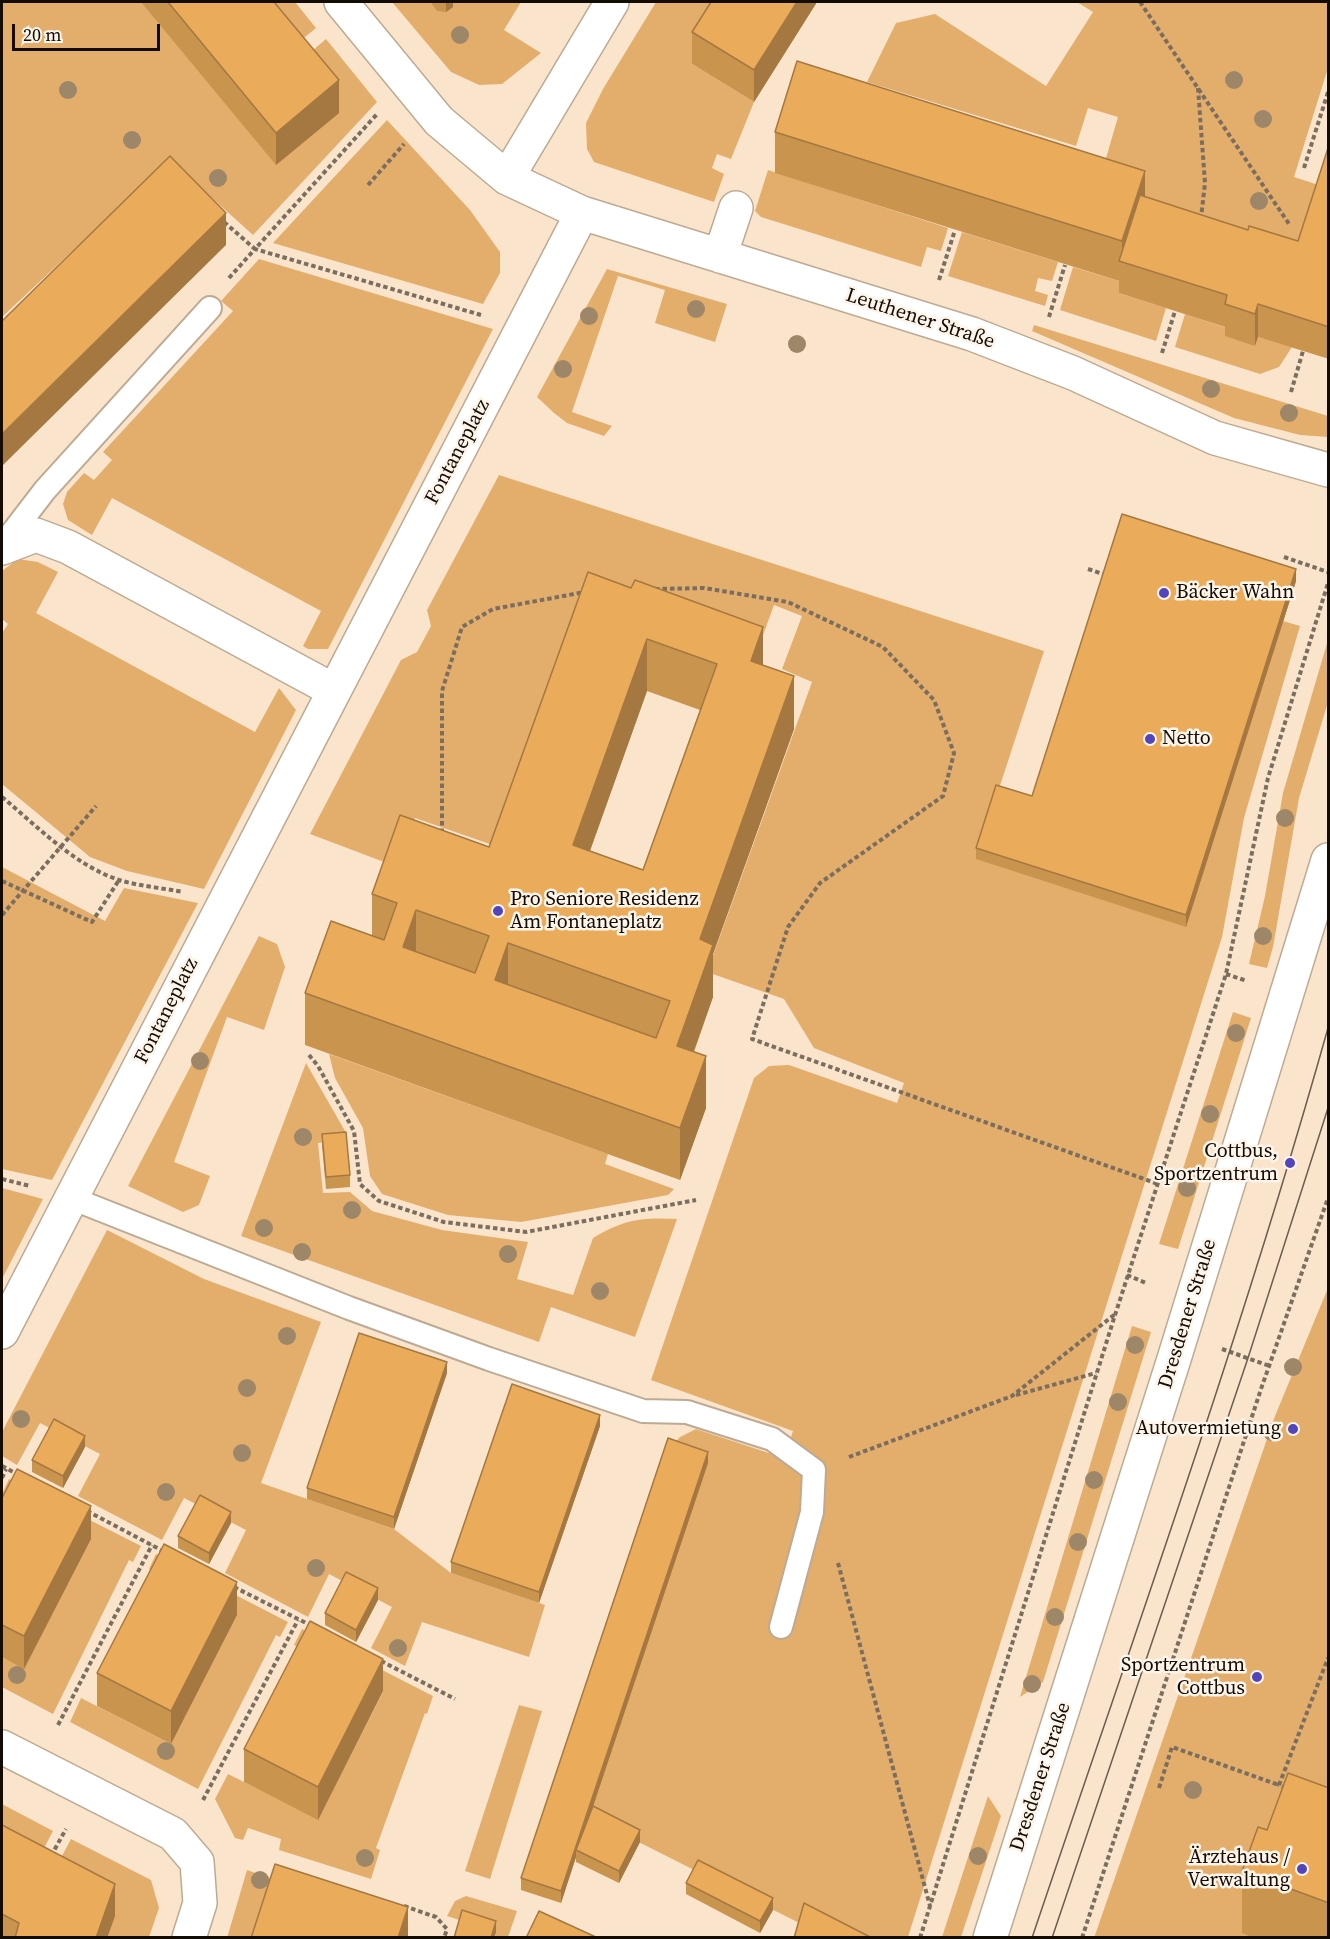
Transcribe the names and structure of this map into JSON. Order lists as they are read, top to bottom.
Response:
{
  "streets": {
    "street": ["Leuthener Straße", "Fontaneplatz", "Dresdener Straße"]
  },
  "crossings": [
    ["Leuthener Straße", "Fontaneplatz"]
  ],
  "places": [
    "Bäcker Wahn",
    "Netto",
    "Pro Seniore Residenz Am Fontaneplatz",
    "Cottbus, Sportzentrum",
    "Autovermietung",
    "Sportzentrum Cottbus",
    "Ärztehaus / Verwaltung"
  ],
  "scale_bar": "20 m"
}
